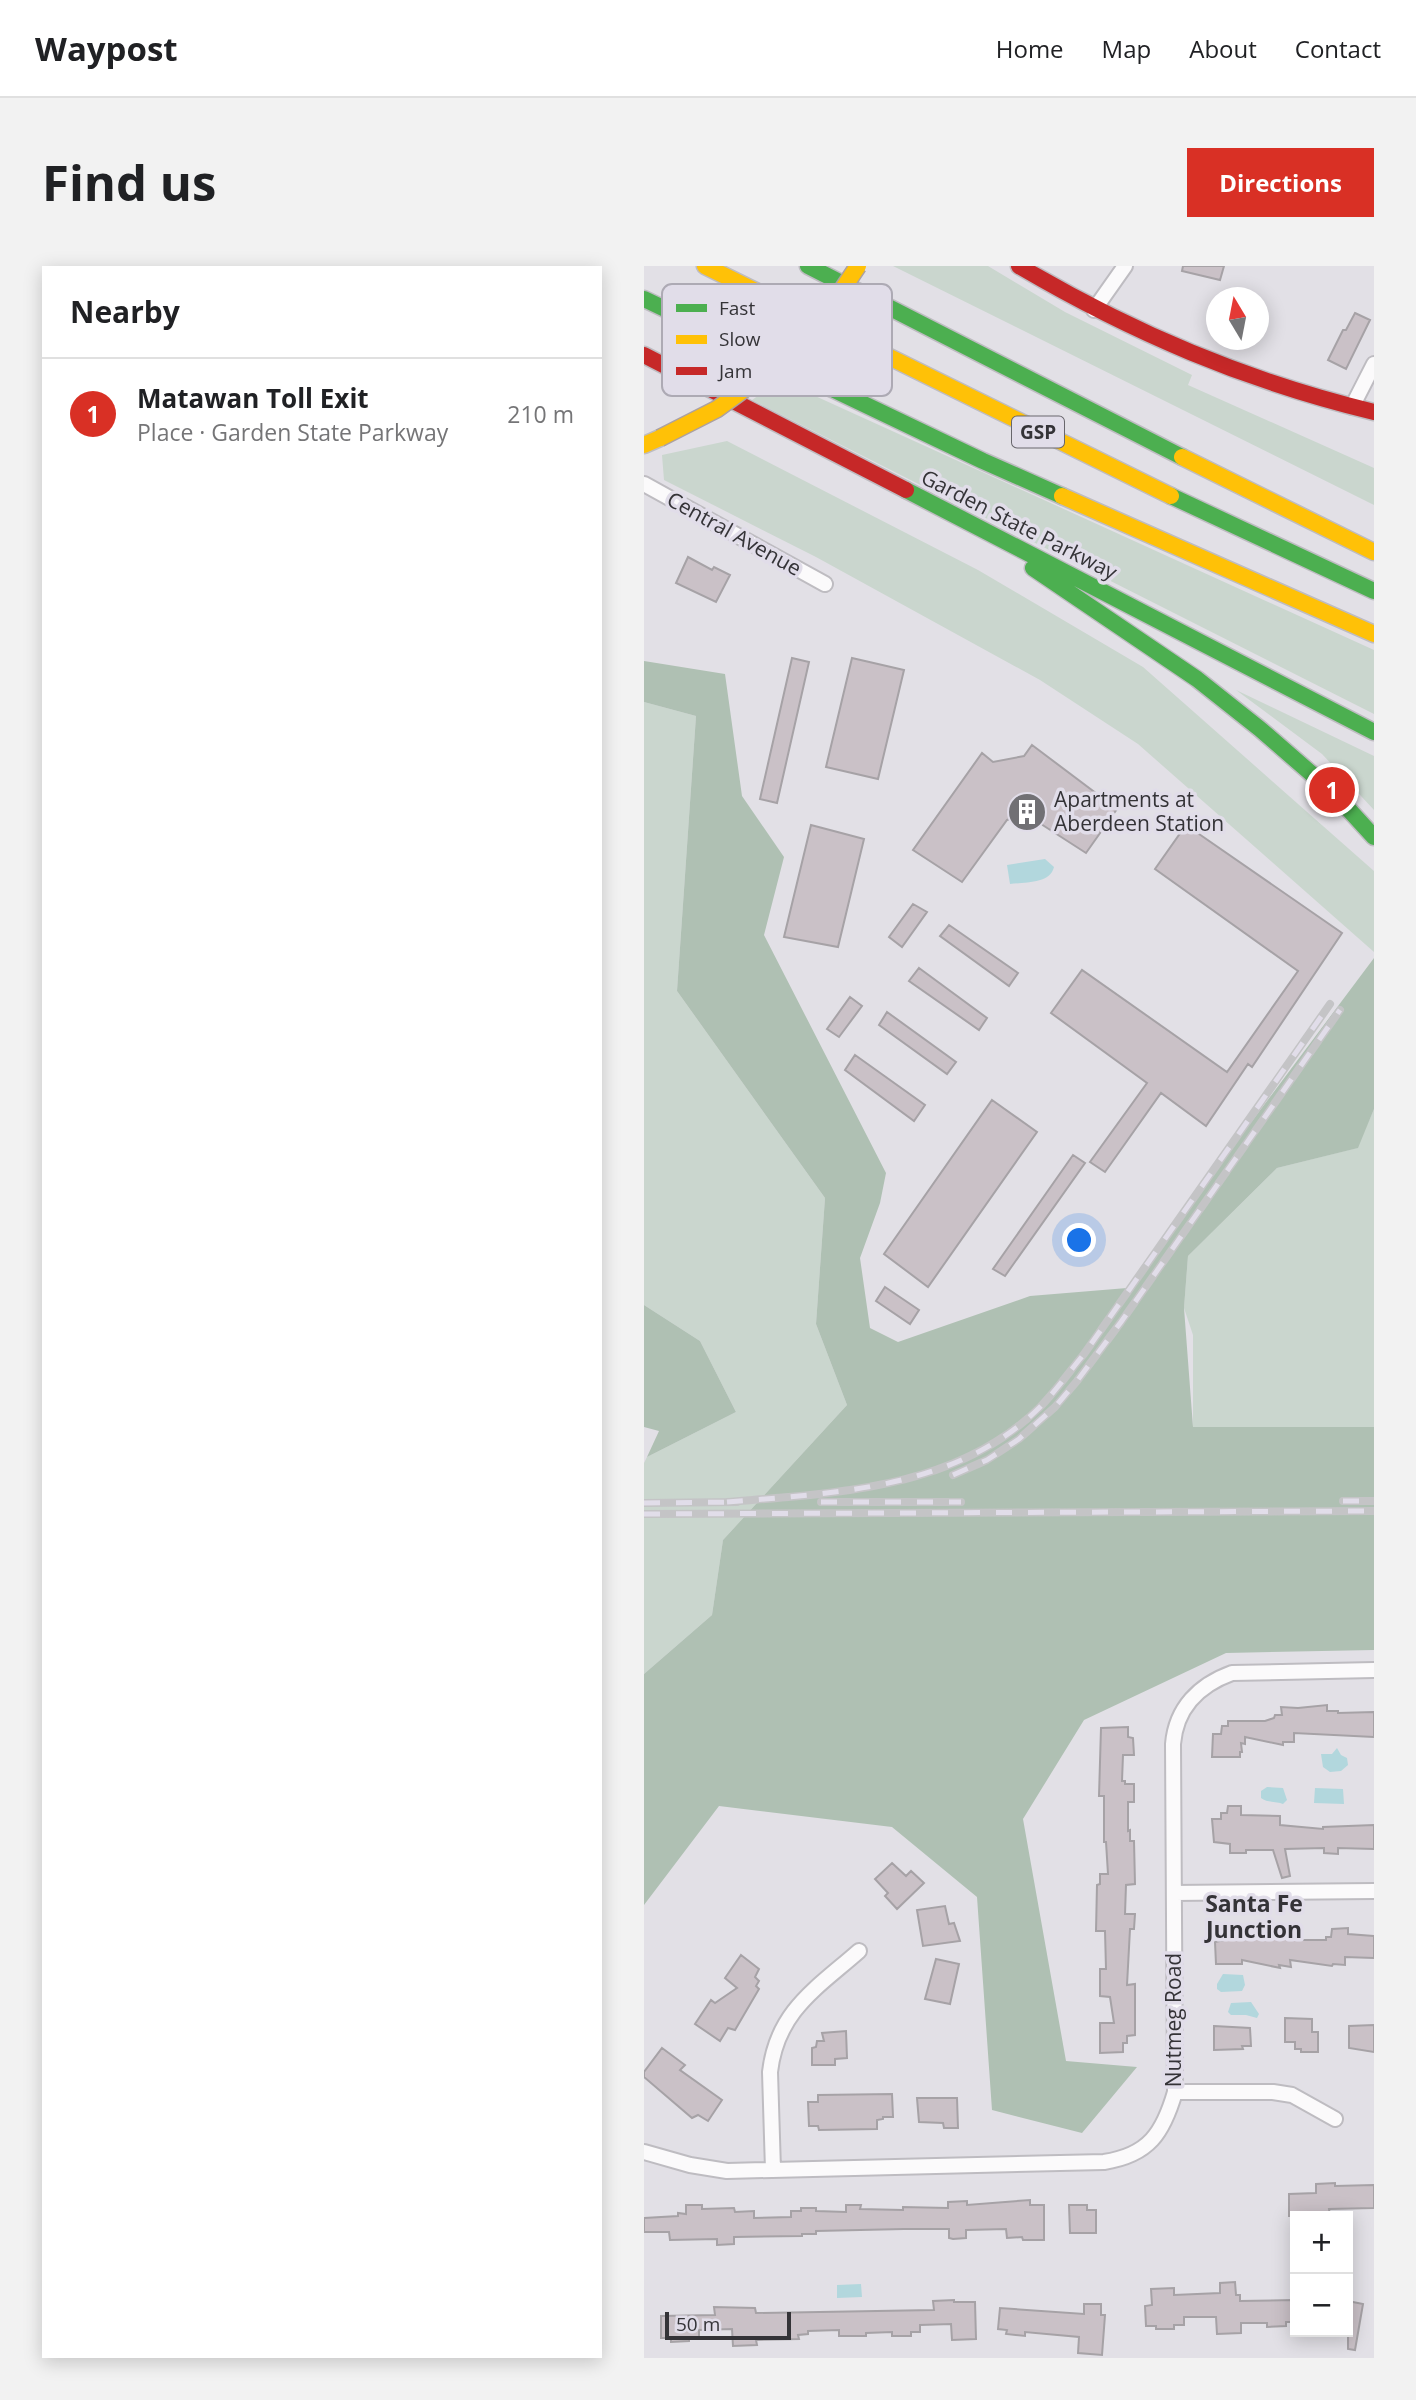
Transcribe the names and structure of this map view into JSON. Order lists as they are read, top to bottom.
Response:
{
  "streets": {
    "main road": ["GSP", "Garden State Parkway"],
    "street": ["Central Avenue", "Nutmeg Road"]
  },
  "districts": ["Santa Fe Junction"],
  "places": {
    "building": ["Apartments at Aberdeen Station"]
  },
  "legend": ["Fast", "Slow", "Jam"],
  "scale_bar": "50 m",
  "north": "top",
  "page": {
    "header": "Waypost",
    "nav": [
      "Home",
      "Map",
      "About",
      "Contact"
    ],
    "buttons": "Directions",
    "title": "Find us",
    "heading": "Nearby",
    "list": [
      {
        "mark": "1",
        "name": "Matawan Toll Exit",
        "note": "Place · Garden State Parkway",
        "value": "210 m"
      }
    ],
    "pins": "1",
    "map_buttons": ["+", "−"],
    "scale": "50 m"
  }
}
